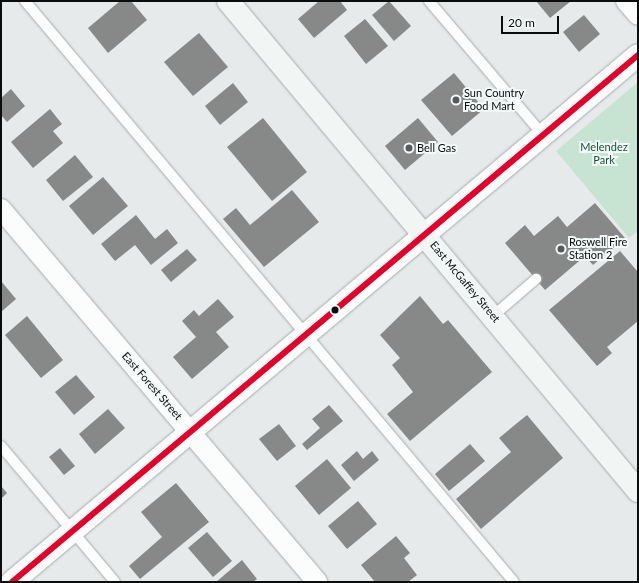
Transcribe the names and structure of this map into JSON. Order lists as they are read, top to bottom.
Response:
{
  "streets": {
    "main road": ["East McGaffey Street"],
    "street": ["East Forest Street"]
  },
  "parks": ["Melendez Park"],
  "places": ["Sun Country Food Mart", "Bell Gas", "Roswell Fire Station 2"],
  "scale_bar": "20 m"
}
